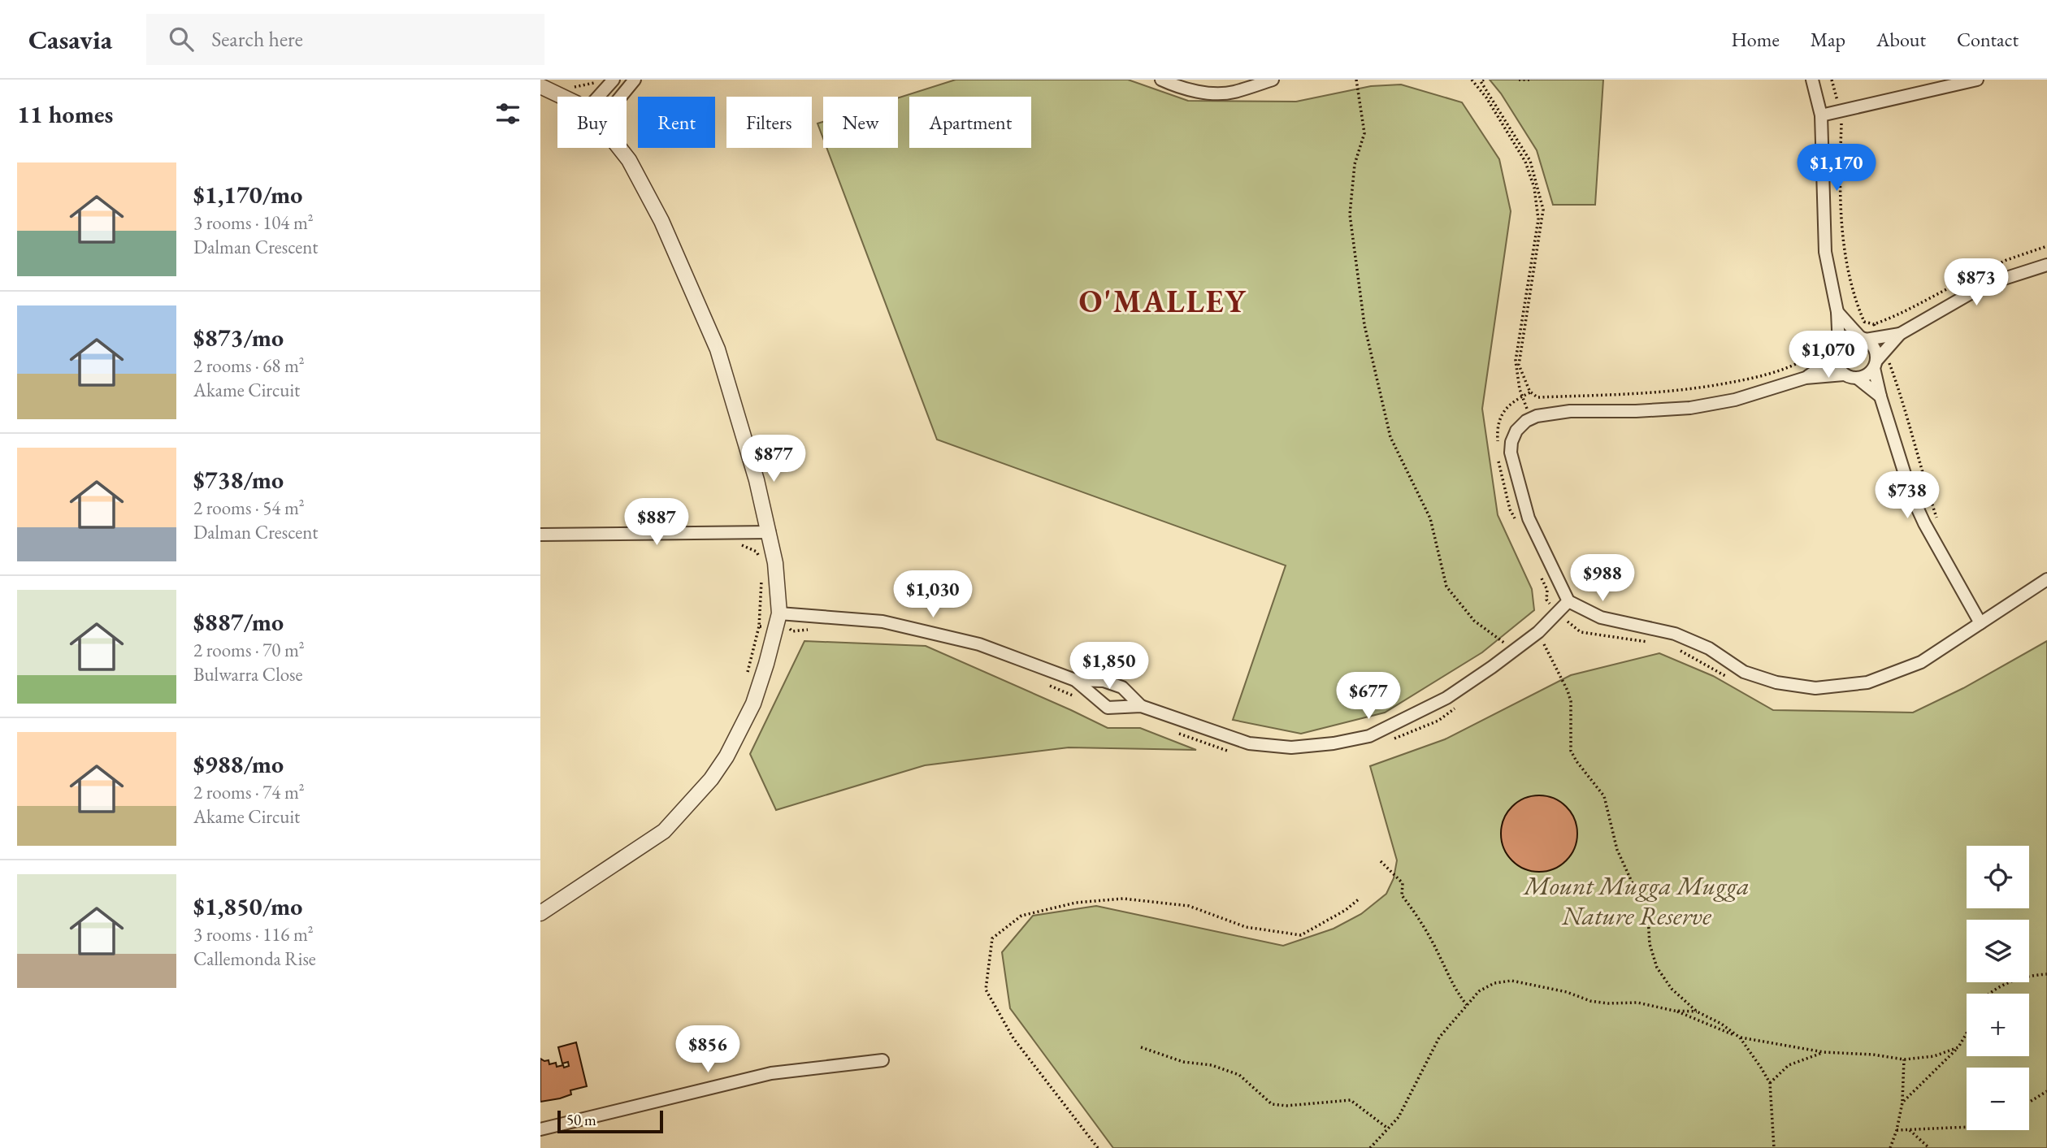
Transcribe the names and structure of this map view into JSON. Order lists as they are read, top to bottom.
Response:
{
  "districts": ["O'MALLEY"],
  "parks": ["Mount Mugga Mugga Nature Reserve"],
  "scale_bar": "50 m",
  "page": {
    "header": "Casavia",
    "search": "Search here",
    "nav": [
      "Home",
      "Map",
      "About",
      "Contact"
    ],
    "heading": "11 homes",
    "chip": [
      "Buy",
      "Rent",
      "Filters",
      "New",
      "Apartment"
    ],
    "price": [
      "$1,170",
      "$873",
      "$1,070",
      "$877",
      "$738",
      "$887",
      "$988",
      "$1,030",
      "$1,850",
      "$677",
      "$856"
    ],
    "list": [
      {
        "name": "$1,170/mo",
        "note": "3 rooms · 104 m² · Dalman Crescent"
      },
      {
        "name": "$873/mo",
        "note": "2 rooms · 68 m² · Akame Circuit"
      },
      {
        "name": "$738/mo",
        "note": "2 rooms · 54 m² · Dalman Crescent"
      },
      {
        "name": "$887/mo",
        "note": "2 rooms · 70 m² · Bulwarra Close"
      },
      {
        "name": "$988/mo",
        "note": "2 rooms · 74 m² · Akame Circuit"
      },
      {
        "name": "$1,850/mo",
        "note": "3 rooms · 116 m² · Callemonda Rise"
      }
    ],
    "map_buttons": ["+", "−"],
    "scale": "50 m"
  }
}
